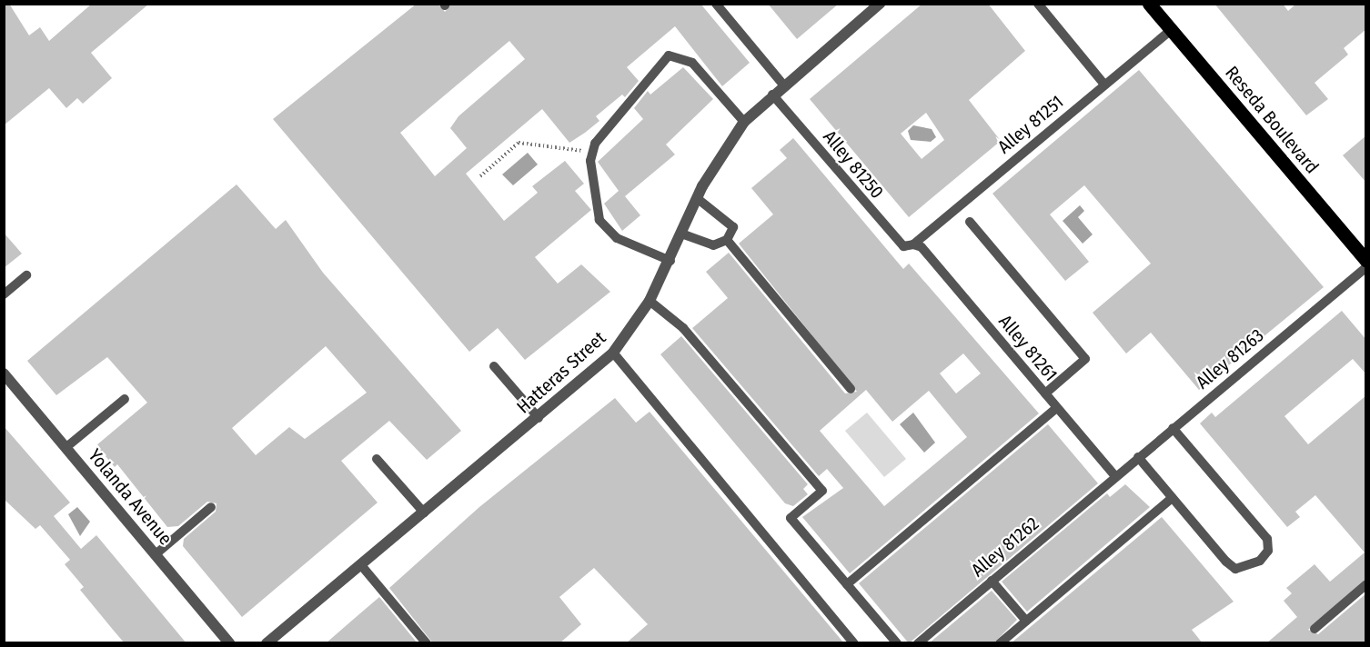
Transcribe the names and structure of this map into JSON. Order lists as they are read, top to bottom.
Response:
{
  "streets": {
    "main road": ["Reseda Boulevard"],
    "street": ["Hatteras Street", "Yolanda Avenue"],
    "lane": [
      "Alley 81251",
      "Alley 81250",
      "Alley 81261",
      "Alley 81263",
      "Alley 81262"
    ]
  },
  "crossings": [
    ["Reseda Boulevard", "Alley 81251"],
    ["Alley 81251", "Alley 81250"],
    ["Alley 81251", "Alley 81261"],
    ["Alley 81250", "Alley 81261"],
    ["Alley 81250", "Hatteras Street"],
    ["Alley 81261", "Alley 81263"],
    ["Alley 81261", "Alley 81262"],
    ["Alley 81263", "Alley 81262"]
  ]
}
